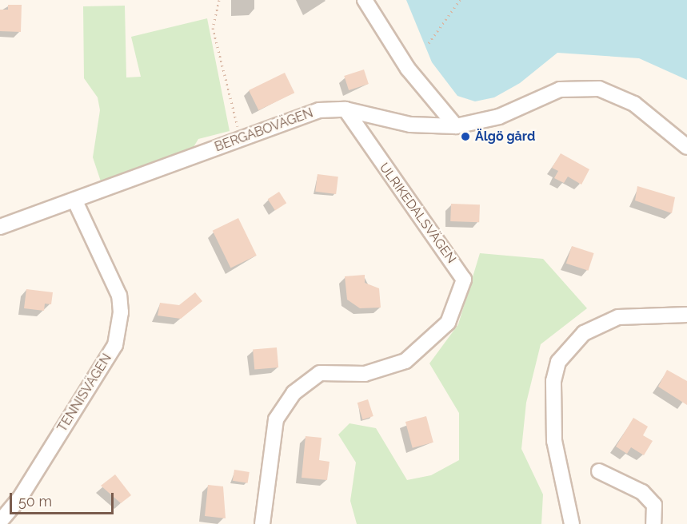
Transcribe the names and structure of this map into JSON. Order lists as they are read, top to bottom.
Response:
{
  "streets": {
    "street": ["BERGABOVÄGEN", "ULRIKEDALSVÄGEN", "TENNISVÄGEN"]
  },
  "crossings": [
    ["BERGABOVÄGEN", "ULRIKEDALSVÄGEN"],
    ["BERGABOVÄGEN", "TENNISVÄGEN"]
  ],
  "places": ["Älgö gård"],
  "scale_bar": "50 m"
}
